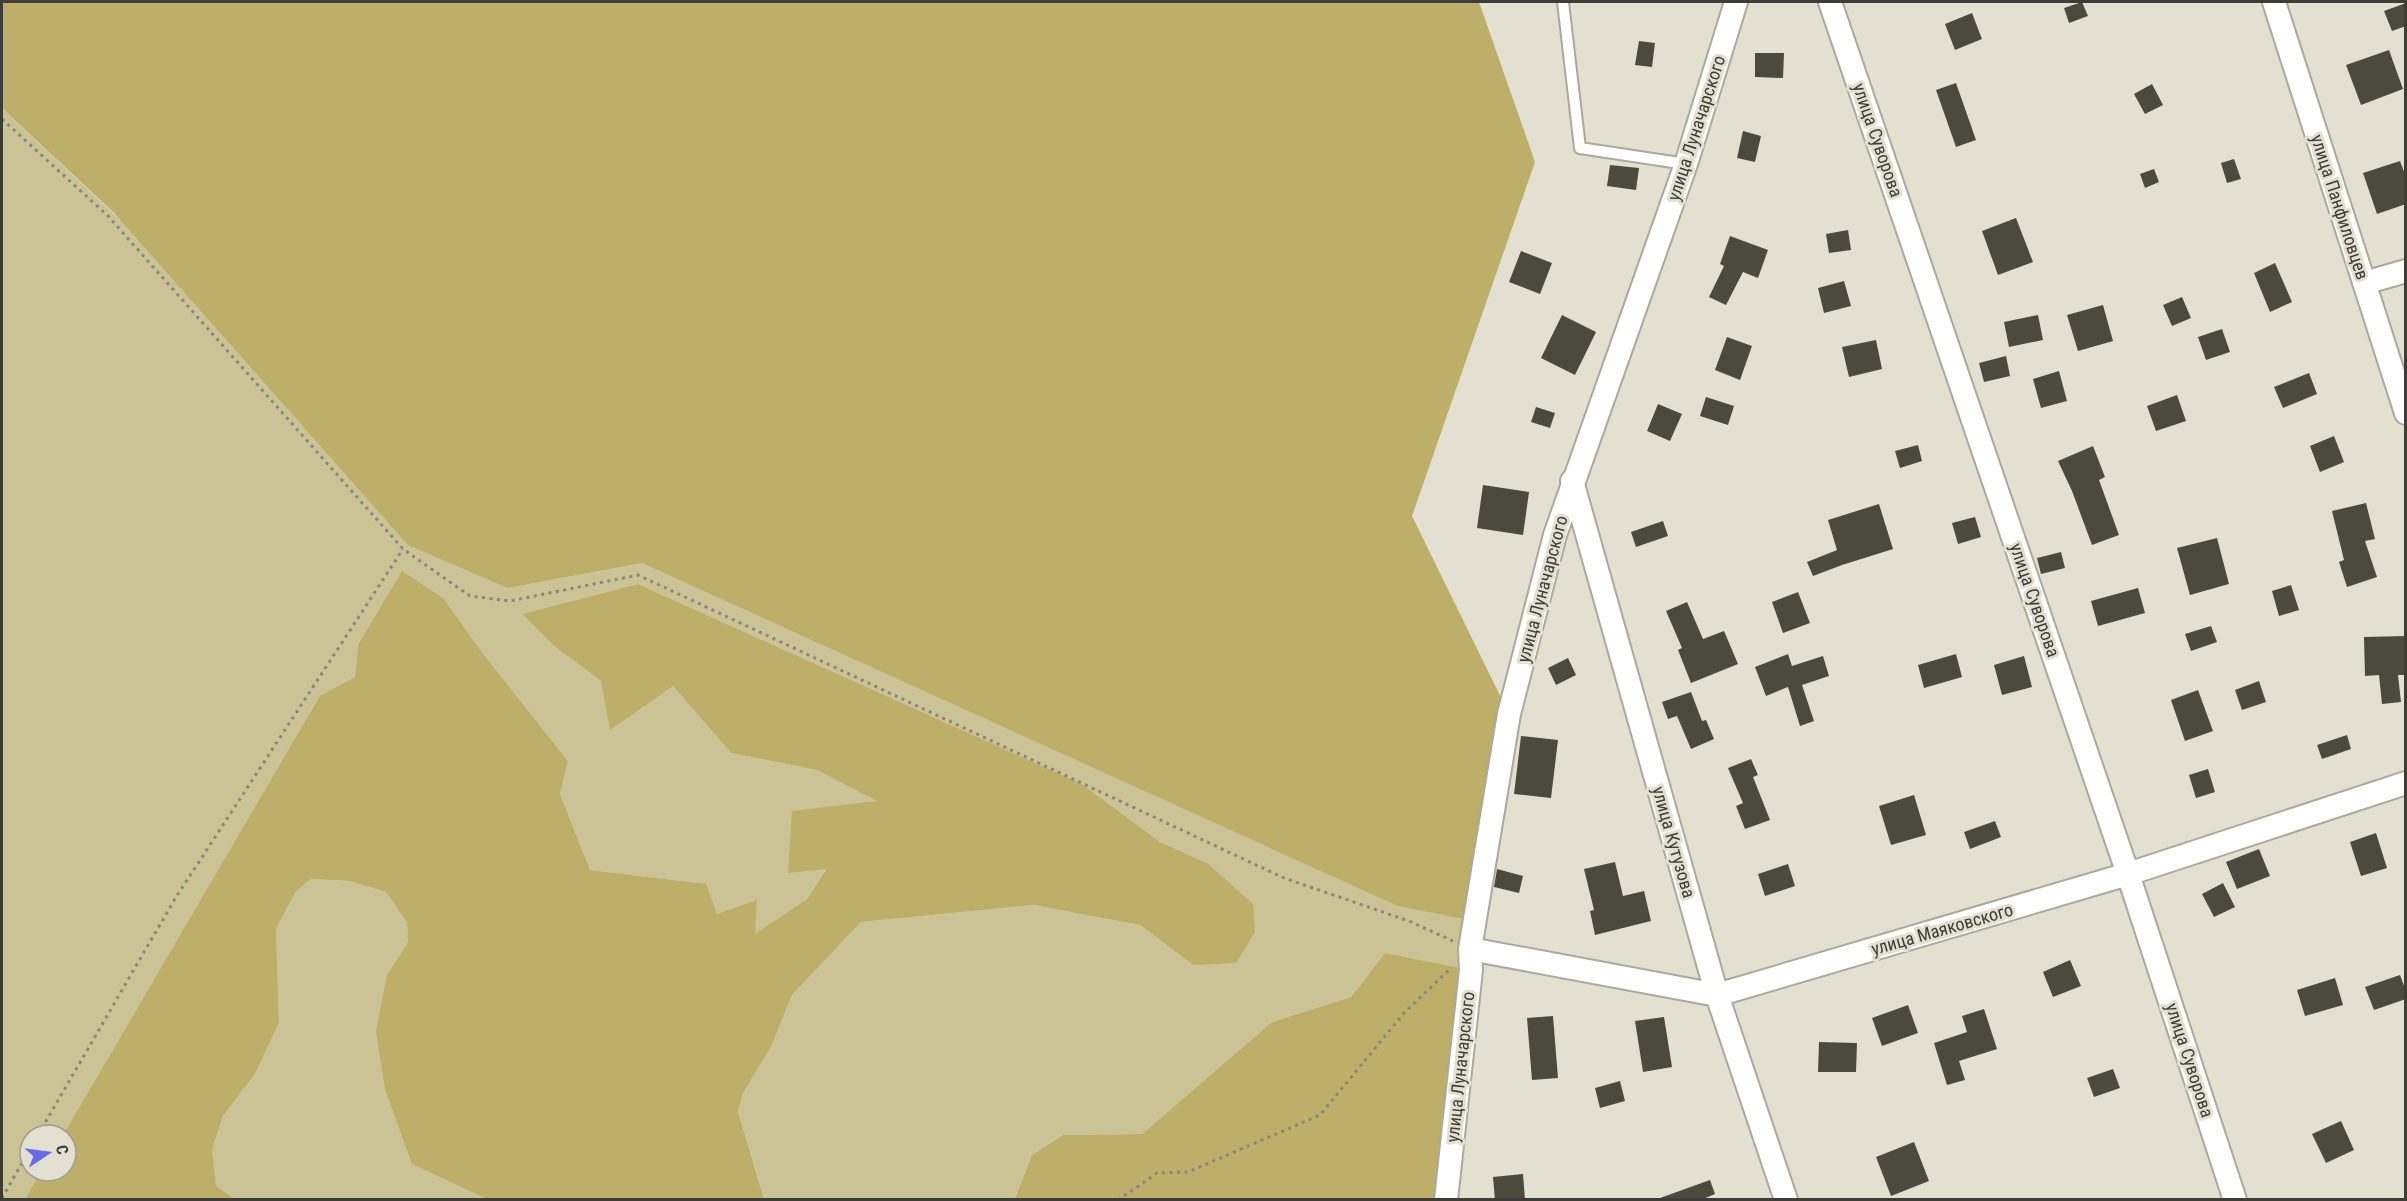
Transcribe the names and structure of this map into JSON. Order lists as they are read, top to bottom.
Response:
{
  "streets": {
    "street": [
      "улица Луначарского",
      "улица Суворова",
      "улица Панфиловцев",
      "улица Кутузова",
      "улица Маяковского"
    ]
  },
  "crossings": [
    ["улица Луначарского", "улица Кутузова"],
    ["улица Луначарского", "улица Маяковского"],
    ["улица Суворова", "улица Маяковского"],
    ["улица Кутузова", "улица Маяковского"]
  ],
  "north": "right"
}
